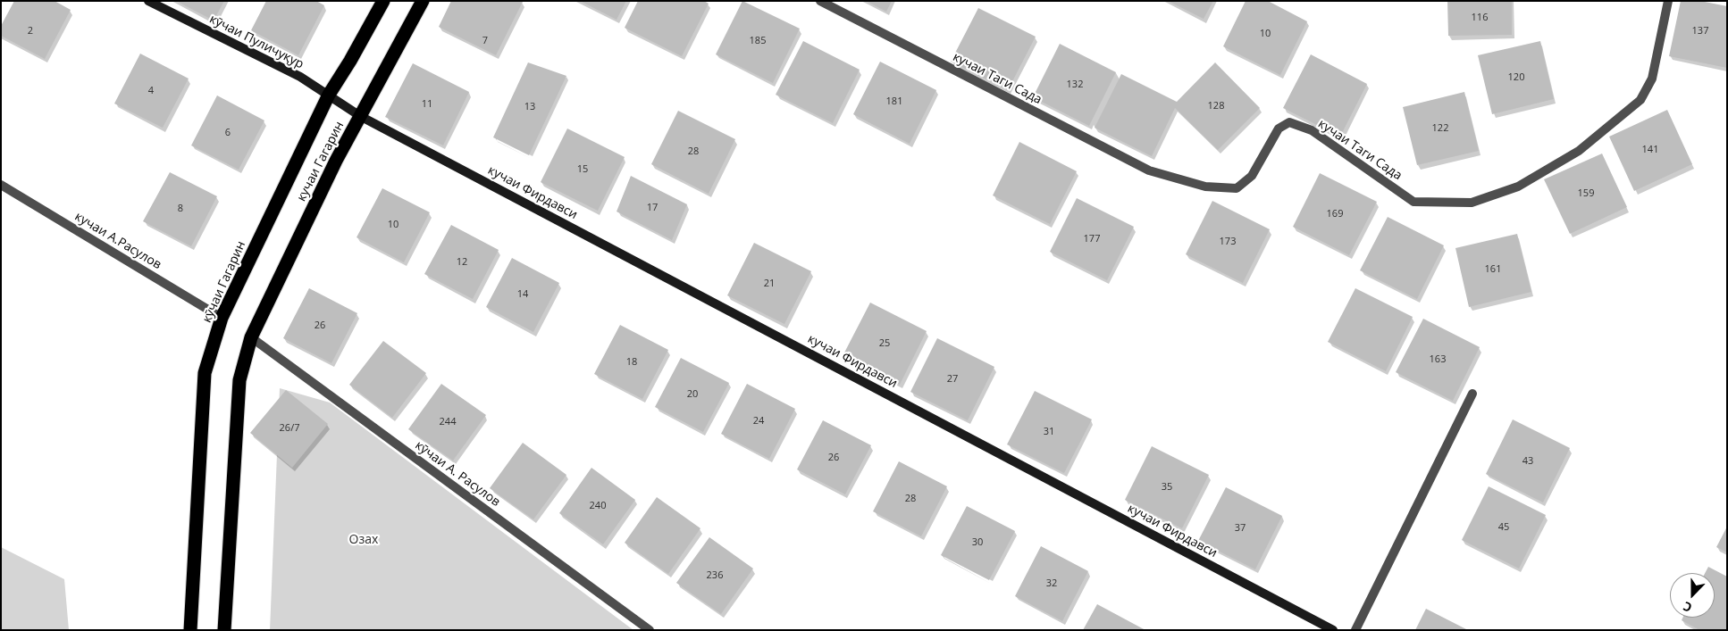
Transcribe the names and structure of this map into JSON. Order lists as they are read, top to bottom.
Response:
{
  "streets": {
    "highway": ["кучаи Гагарин", "кӯчаи Гагарин"],
    "street": [
      "кӯчаи Пуличуқур",
      "кучаи Таги Сада",
      "кучаи Фирдавси",
      "кучаи А.Расулов",
      "кӯчаи А. Расулов"
    ]
  },
  "crossings": [
    ["кӯчаи Пуличуқур", "кучаи Гагарин"],
    ["кӯчаи Пуличуқур", "кучаи Фирдавси"],
    ["кӯчаи Пуличуқур", "кӯчаи Гагарин"],
    ["кучаи Гагарин", "кучаи Фирдавси"],
    ["кучаи Гагарин", "кӯчаи А. Расулов"],
    ["кучаи А.Расулов", "кӯчаи Гагарин"]
  ],
  "parks": ["Озах"],
  "house_numbers": [
    "116",
    "2",
    "137",
    "10",
    "7",
    "185",
    "120",
    "132",
    "4",
    "181",
    "11",
    "128",
    "13",
    "122",
    "6",
    "141",
    "28",
    "15",
    "159",
    "17",
    "8",
    "169",
    "10",
    "177",
    "173",
    "12",
    "161",
    "21",
    "14",
    "26",
    "25",
    "163",
    "18",
    "27",
    "20",
    "24",
    "244",
    "26/7",
    "31",
    "26",
    "43",
    "35",
    "28",
    "240",
    "45",
    "37",
    "30",
    "236",
    "32"
  ],
  "north": "bottom"
}
